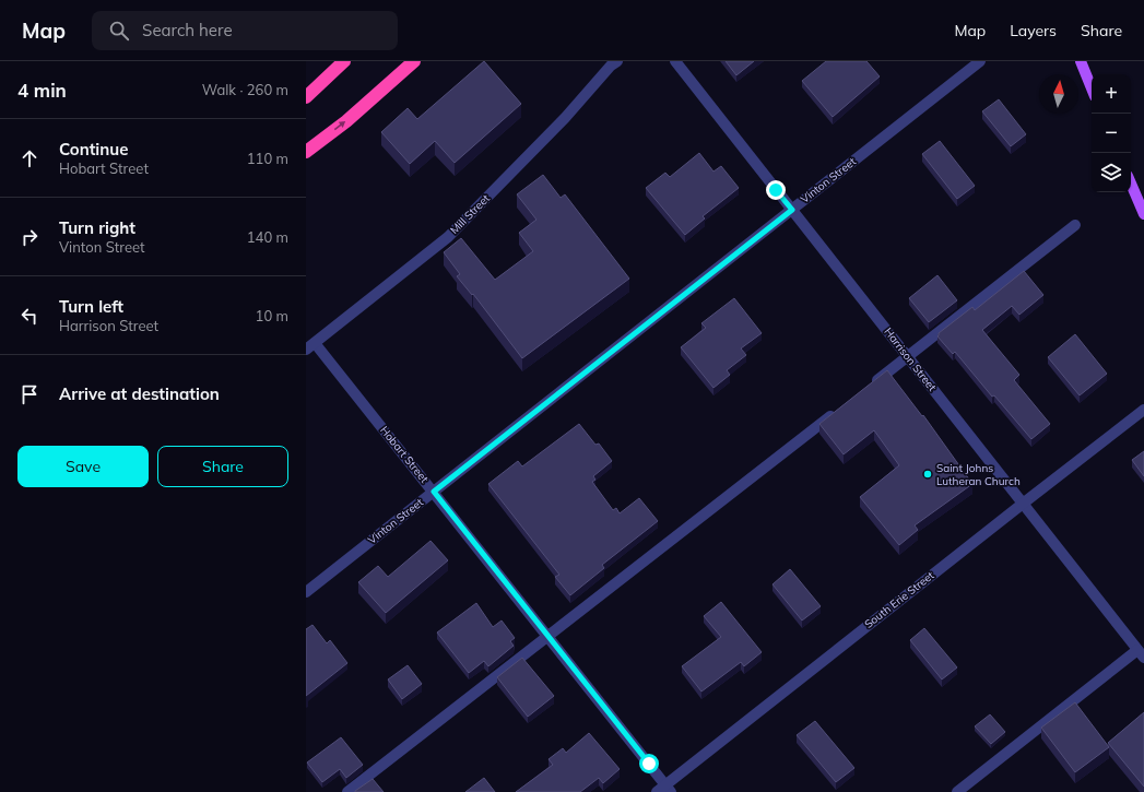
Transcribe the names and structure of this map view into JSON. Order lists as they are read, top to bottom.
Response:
{
  "streets": {
    "street": [
      "Vinton Street",
      "Mill Street",
      "Harrison Street",
      "Hobart Street",
      "South Erie Street"
    ]
  },
  "crossings": [
    ["Vinton Street", "Harrison Street"],
    ["Vinton Street", "Hobart Street"],
    ["Mill Street", "Hobart Street"],
    ["Harrison Street", "South Erie Street"],
    ["Hobart Street", "South Erie Street"]
  ],
  "places": ["Saint Johns Lutheran Church"],
  "north": "top",
  "page": {
    "header": "Map",
    "search": "Search here",
    "nav": ["Map", "Layers", "Share"],
    "heading": ["4 min", "Walk · 260 m"],
    "map_buttons": ["+", "−"],
    "list": [
      ["Continue", "Hobart Street", "110 m"],
      ["Turn right", "Vinton Street", "140 m"],
      ["Turn left", "Harrison Street", "10 m"],
      "Arrive at destination"
    ],
    "buttons": ["Save", "Share"]
  }
}
